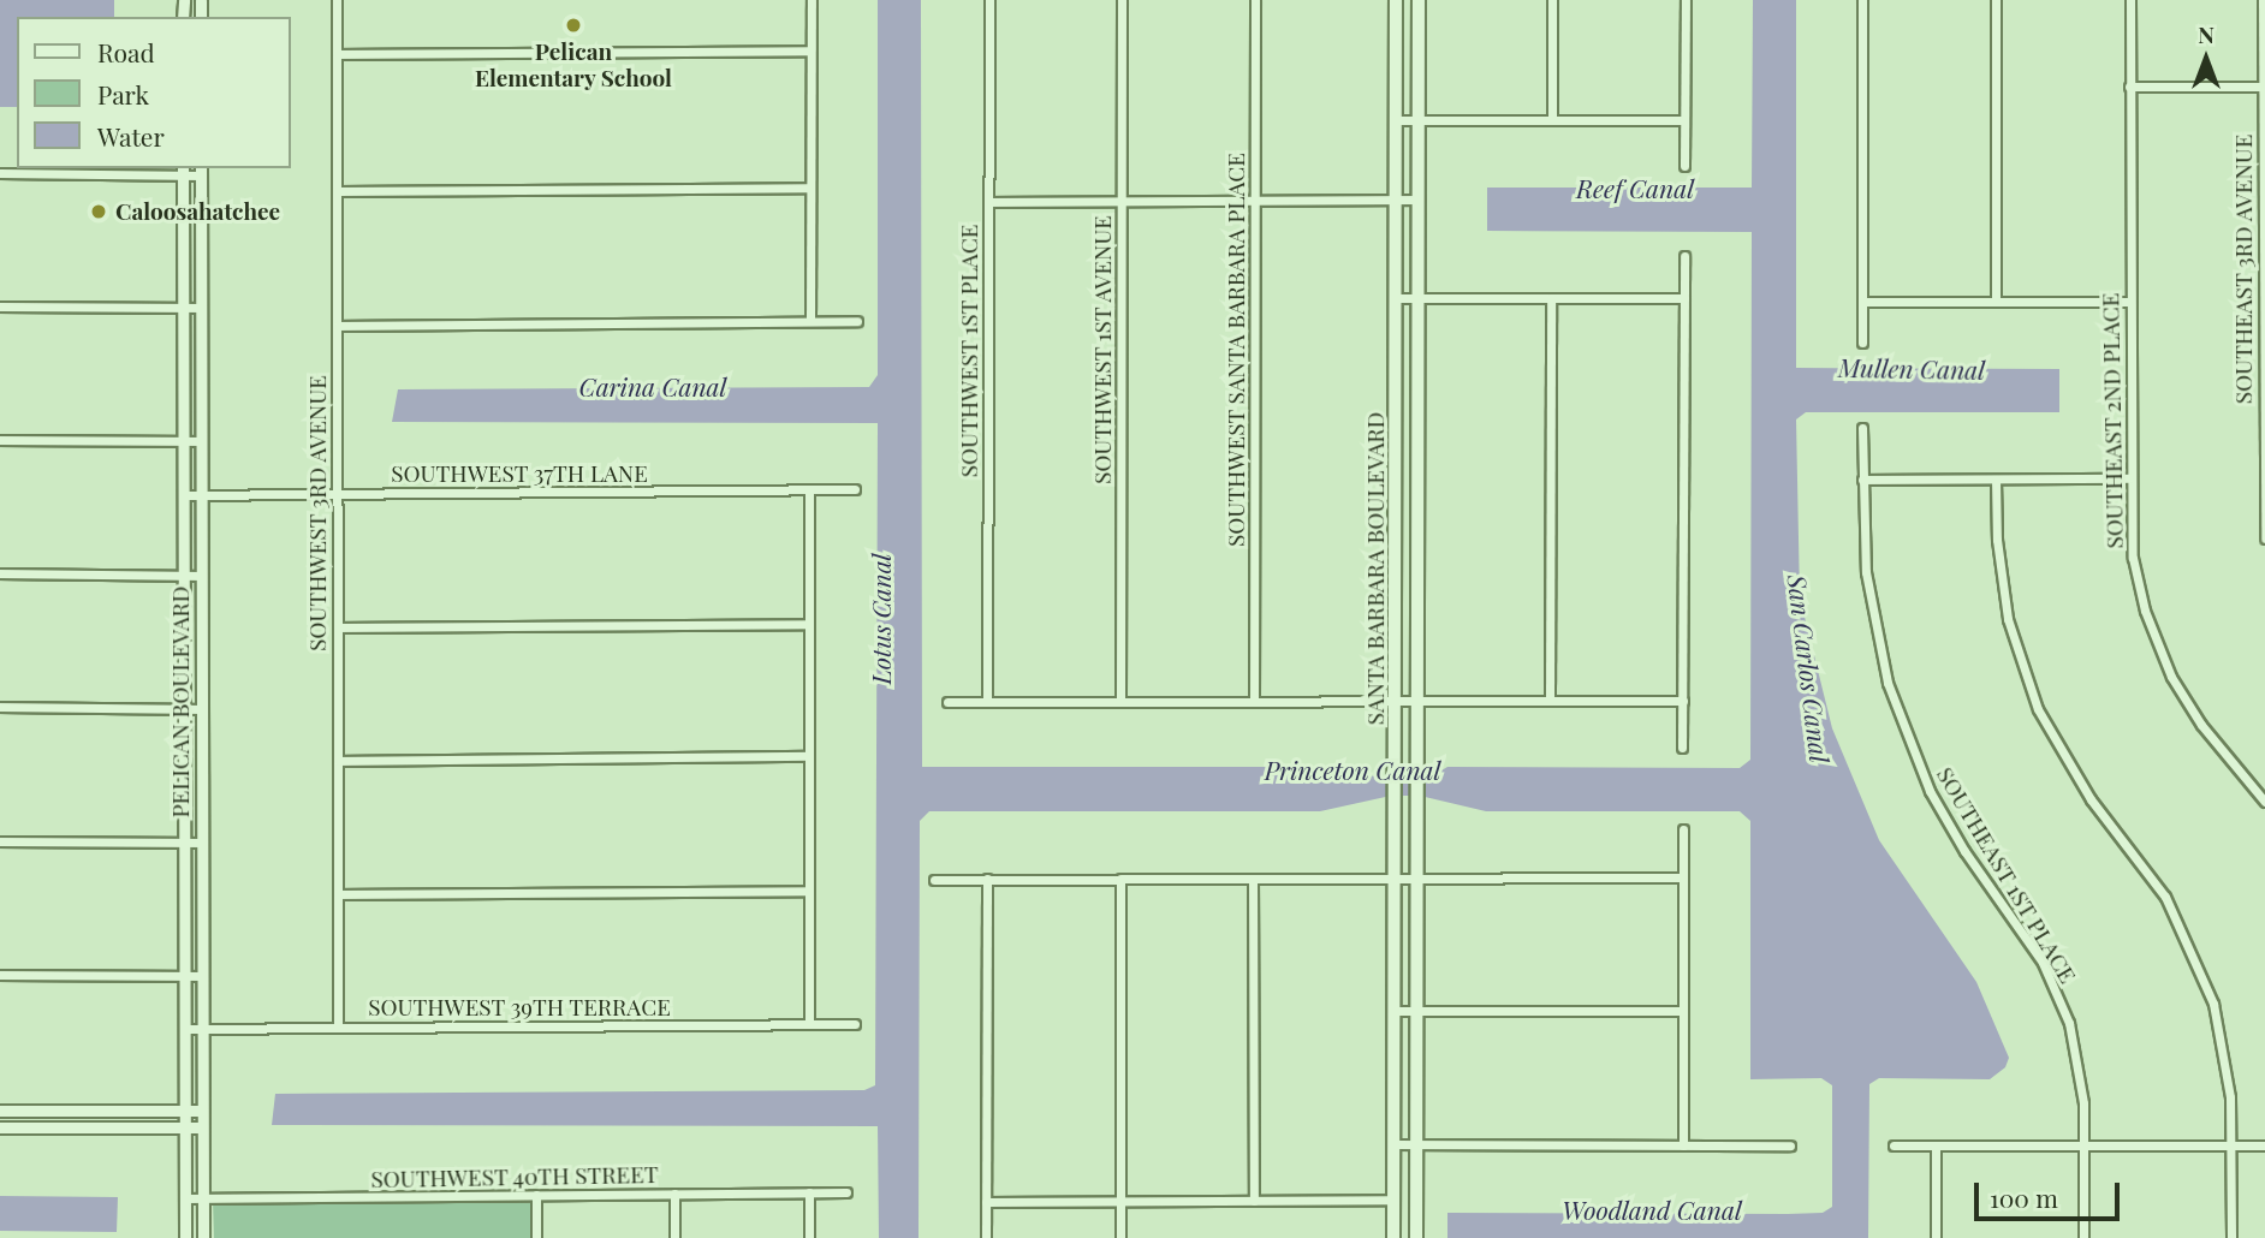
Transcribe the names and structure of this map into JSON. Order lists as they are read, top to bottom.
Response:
{
  "streets": {
    "main road": ["SANTA BARBARA BOULEVARD"],
    "street": [
      "SOUTHEAST 3RD AVENUE",
      "SOUTHWEST 1ST AVENUE",
      "SOUTHWEST SANTA BARBARA PLACE",
      "SOUTHWEST 1ST PLACE",
      "SOUTHEAST 2ND PLACE",
      "SOUTHWEST 37TH LANE",
      "SOUTHWEST 3RD AVENUE",
      "PELICAN BOULEVARD",
      "SOUTHEAST 1ST PLACE",
      "SOUTHWEST 39TH TERRACE",
      "SOUTHWEST 40TH STREET"
    ]
  },
  "crossings": [
    ["SOUTHWEST 37TH LANE", "SOUTHWEST 3RD AVENUE"],
    ["SOUTHWEST 37TH LANE", "PELICAN BOULEVARD"],
    ["SOUTHWEST 3RD AVENUE", "SOUTHWEST 39TH TERRACE"],
    ["PELICAN BOULEVARD", "SOUTHWEST 39TH TERRACE"],
    ["PELICAN BOULEVARD", "SOUTHWEST 40TH STREET"]
  ],
  "water": [
    "Reef Canal",
    "Mullen Canal",
    "Carina Canal",
    "Lotus Canal",
    "San Carlos Canal",
    "Princeton Canal",
    "Woodland Canal"
  ],
  "places": ["Pelican Elementary School", "Caloosahatchee"],
  "legend": ["Road", "Park", "Water"],
  "scale_bar": "100 m",
  "north": "top"
}
